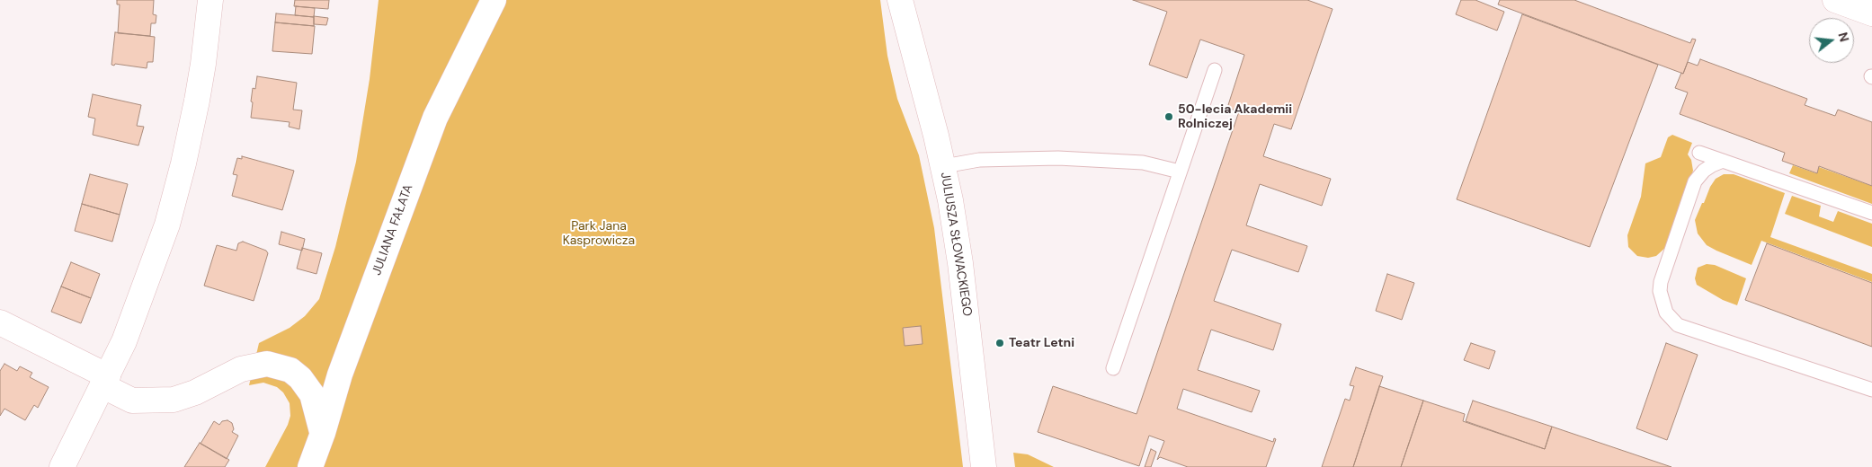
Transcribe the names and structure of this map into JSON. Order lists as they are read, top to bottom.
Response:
{
  "streets": {
    "street": ["JULIANA FAŁATA", "JULIUSZA SŁOWACKIEGO"]
  },
  "parks": ["Park Jana Kasprowicza"],
  "places": ["50-lecia Akademii Rolniczej", "Teatr Letni"],
  "north": "right"
}
